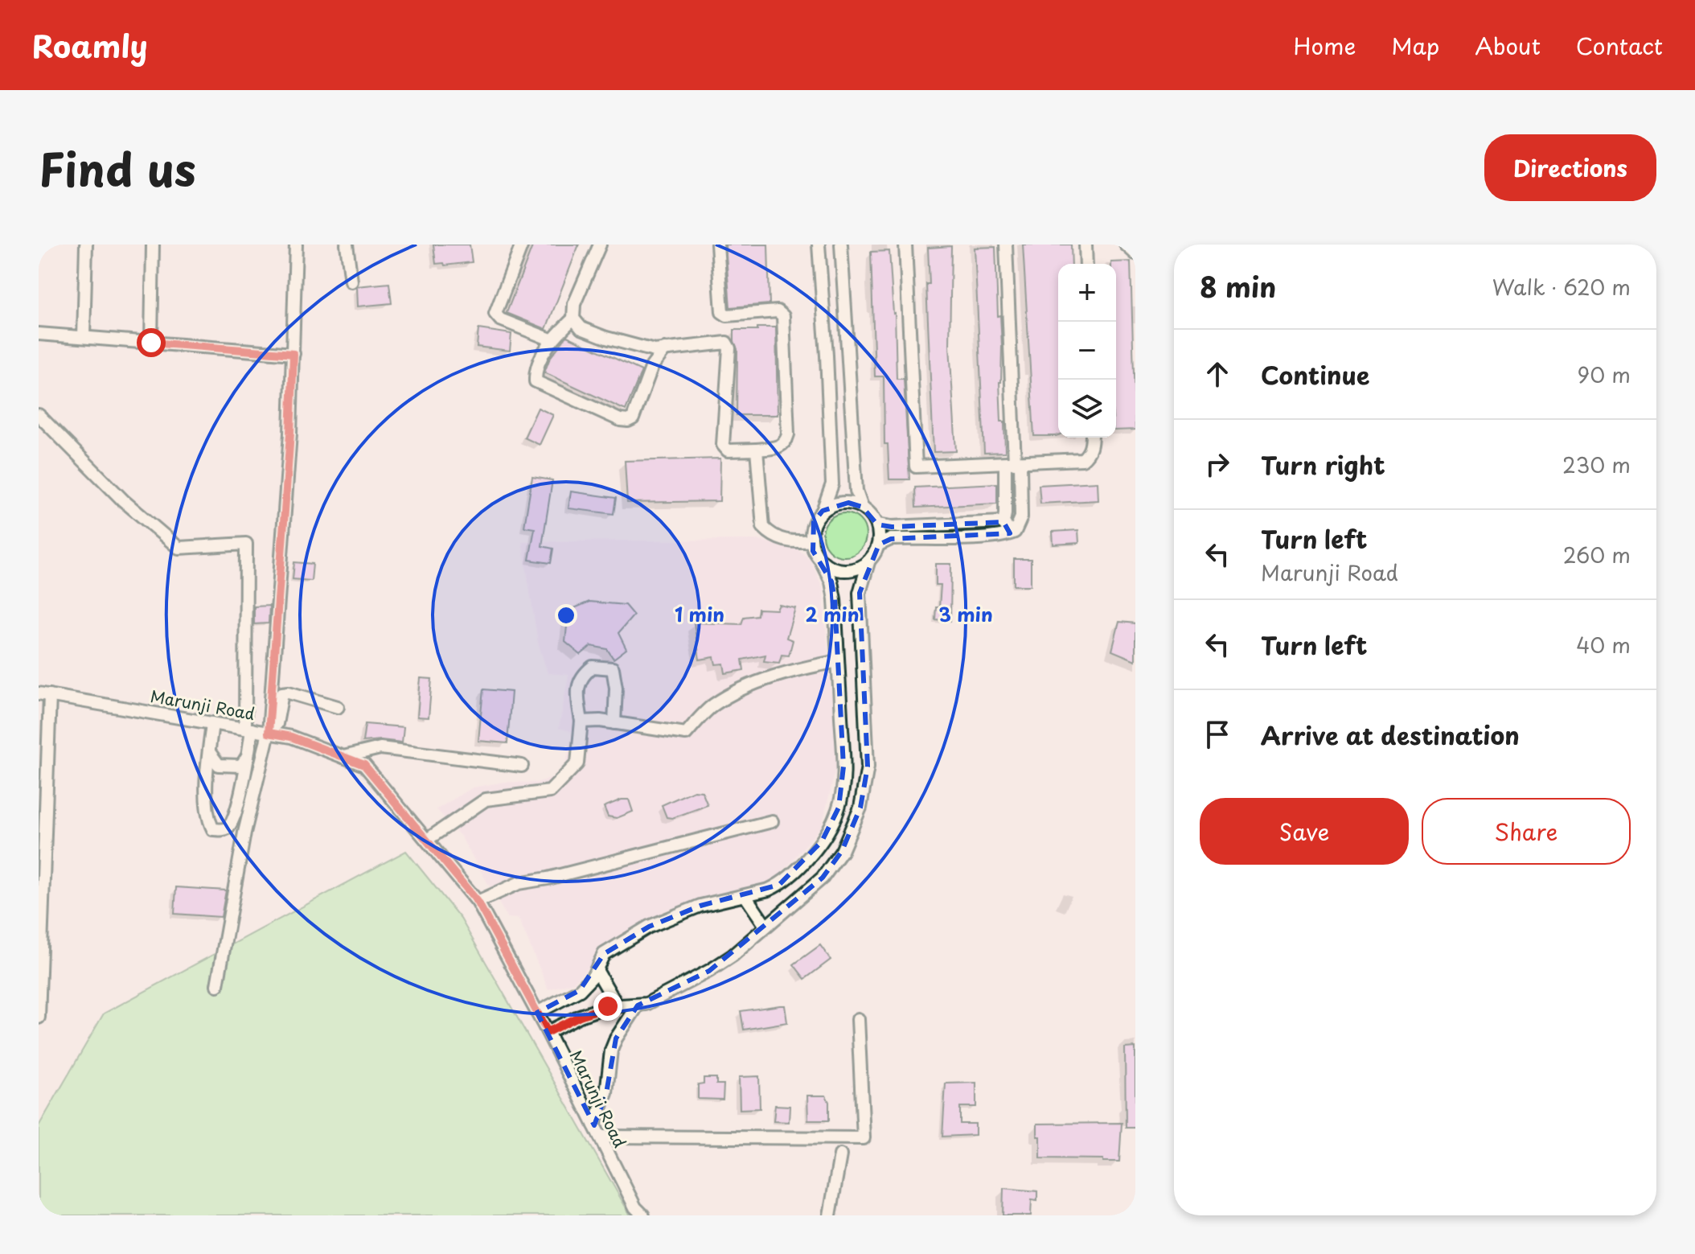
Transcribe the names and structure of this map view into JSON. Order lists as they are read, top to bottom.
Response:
{
  "streets": {
    "street": ["Marunji Road"]
  },
  "page": {
    "header": "Roamly",
    "nav": [
      "Home",
      "Map",
      "About",
      "Contact"
    ],
    "title": "Find us",
    "buttons": [
      "Directions",
      ["Save", "Share"]
    ],
    "heading": ["8 min", "Walk · 620 m"],
    "map_buttons": ["+", "−"],
    "list": [
      ["Continue", "90 m"],
      ["Turn right", "230 m"],
      ["Turn left", "Marunji Road", "260 m"],
      ["Turn left", "40 m"],
      "Arrive at destination"
    ]
  },
  "rings": ["1 min", "2 min", "3 min"]
}
